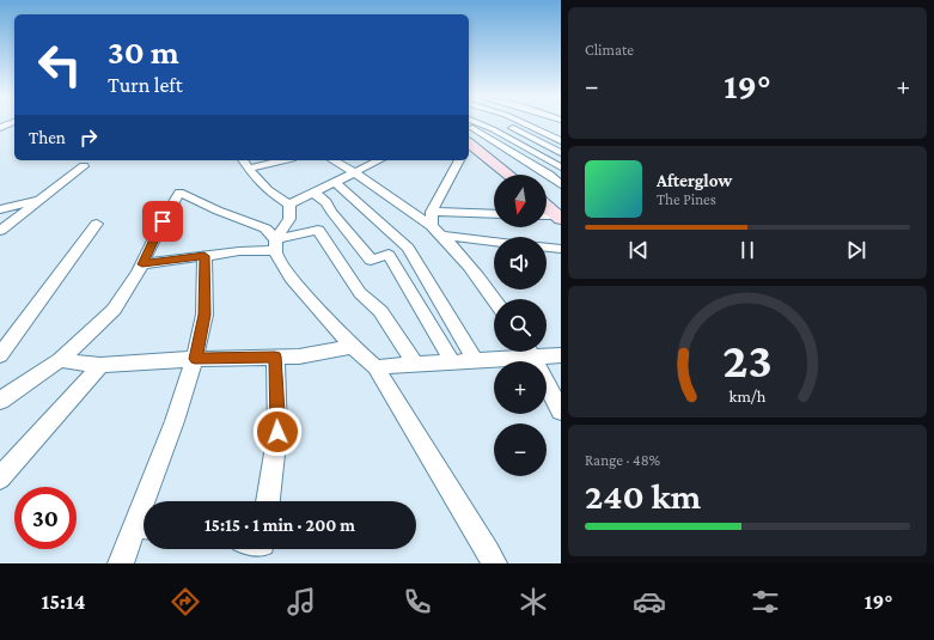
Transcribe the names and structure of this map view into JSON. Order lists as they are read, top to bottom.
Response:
{
  "north": "bottom",
  "page": {
    "tile": [
      "Climate",
      ["Range · 48%", "240 km"]
    ],
    "turn": ["30 m", "Turn left"],
    "heat": ["−", "19°", "+"],
    "then": "Then",
    "song": ["Afterglow", "The Pines"],
    "map_buttons": ["+", "−"],
    "limit": "30",
    "trip": "15:15 · 1 min · 200 m",
    "tabs": ["15:14", "19°"],
    "gauge": ["23", "km/h"]
  }
}
